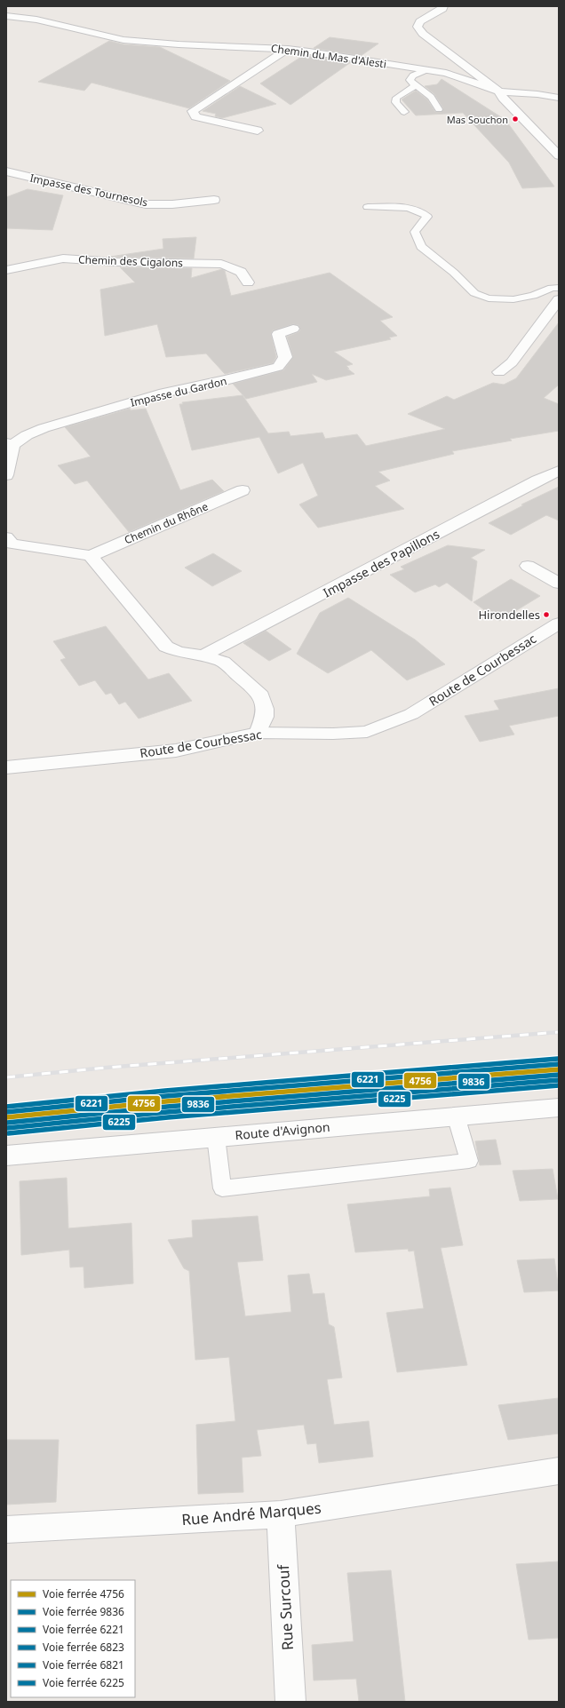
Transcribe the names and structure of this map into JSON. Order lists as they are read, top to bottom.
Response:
{
  "streets": {
    "street": [
      "Chemin du Mas d'Alesti",
      "Impasse des Tournesols",
      "Chemin des Cigalons",
      "Impasse du Gardon",
      "Chemin du Rhône",
      "Impasse des Papillons",
      "Route de Courbessac",
      "Route d'Avignon",
      "Rue André Marques",
      "Rue Surcouf"
    ]
  },
  "crossings": [
    ["Rue André Marques", "Rue Surcouf"]
  ],
  "places": ["Mas Souchon", "Hirondelles"],
  "lines": [
    "rail line 6821",
    "rail line 6221",
    "rail line 4756",
    "rail line 9836",
    "rail line 6823",
    "rail line 6225"
  ],
  "legend": [
    "Voie ferrée 4756",
    "Voie ferrée 9836",
    "Voie ferrée 6221",
    "Voie ferrée 6823",
    "Voie ferrée 6821",
    "Voie ferrée 6225"
  ]
}
